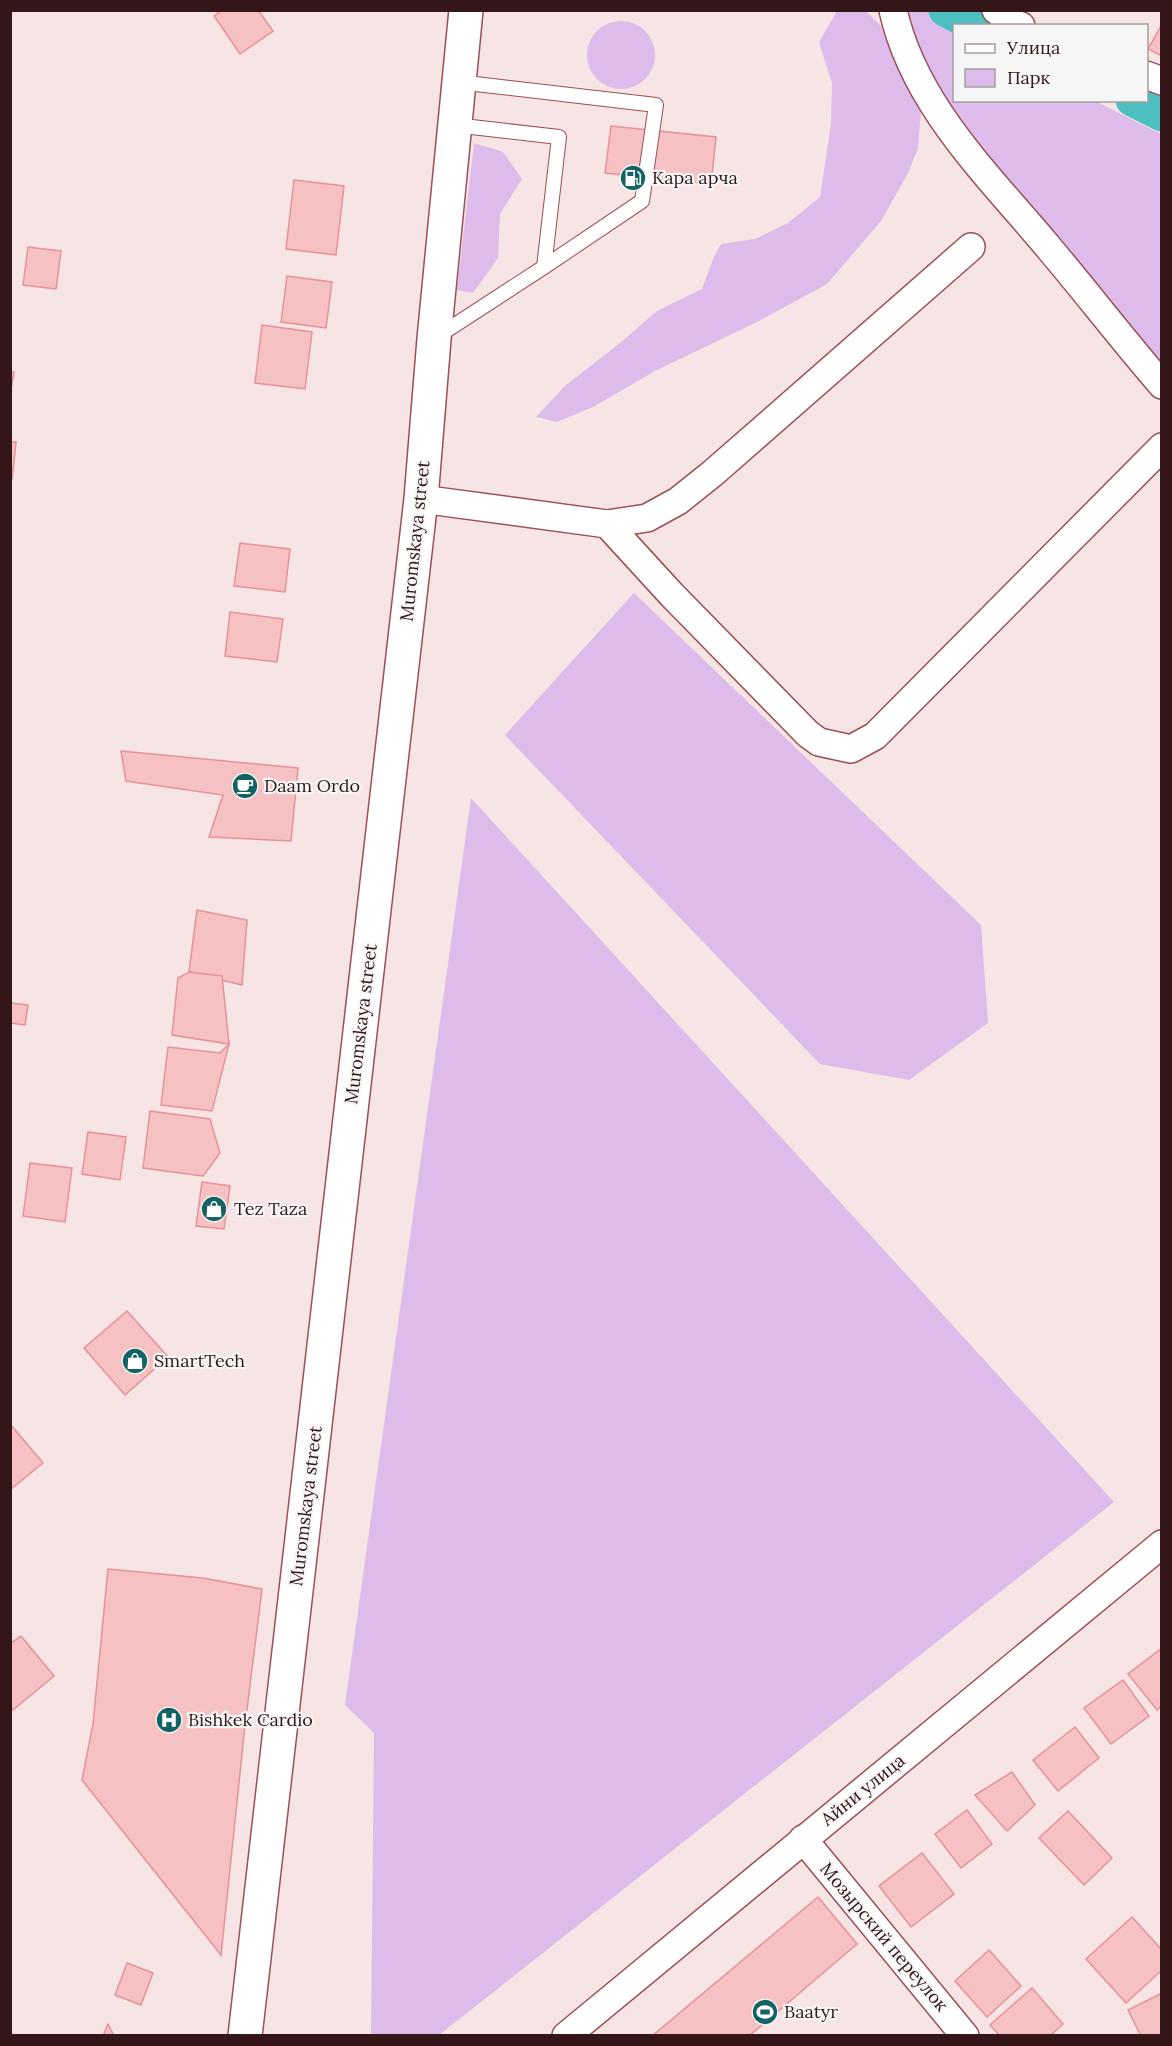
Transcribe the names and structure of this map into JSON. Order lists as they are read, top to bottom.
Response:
{
  "streets": {
    "main road": ["Muromskaya street"],
    "street": ["Айни улица", "Мозырский переулок"]
  },
  "crossings": [
    ["Айни улица", "Мозырский переулок"]
  ],
  "places": {
    "fuel station": ["Кара арча"],
    "cafe": ["Daam Ordo"],
    "shop": ["Tez Taza", "SmartTech"],
    "hospital": ["Bishkek Cardio"],
    "sports": ["Baatyr"]
  },
  "legend": ["Улица", "Парк"]
}
